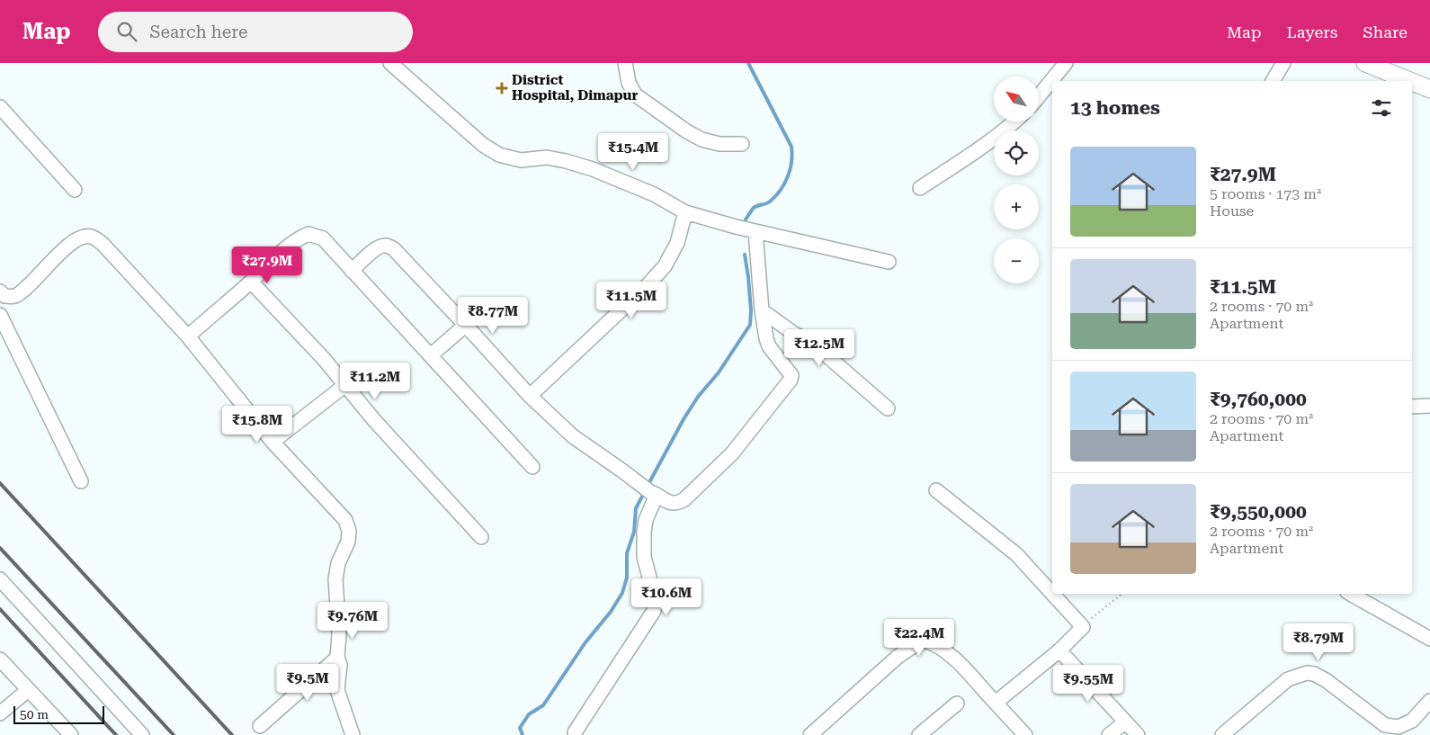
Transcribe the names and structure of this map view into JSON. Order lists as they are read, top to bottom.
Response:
{
  "places": {
    "health": ["District Hospital, Dimapur"]
  },
  "scale_bar": "50 m",
  "north": "top left",
  "page": {
    "header": "Map",
    "search": "Search here",
    "nav": ["Map", "Layers", "Share"],
    "map_buttons": ["+", "−"],
    "heading": "13 homes",
    "price": [
      "₹15.4M",
      "₹27.9M",
      "₹11.5M",
      "₹8.77M",
      "₹12.5M",
      "₹11.2M",
      "₹15.8M",
      "₹10.6M",
      "₹9.76M",
      "₹22.4M",
      "₹8.79M",
      "₹9.5M",
      "₹9.55M"
    ],
    "list": [
      {
        "name": "₹27.9M",
        "note": "5 rooms · 173 m² · House"
      },
      {
        "name": "₹11.5M",
        "note": "2 rooms · 70 m² · Apartment"
      },
      {
        "name": "₹9,760,000",
        "note": "2 rooms · 70 m² · Apartment"
      },
      {
        "name": "₹9,550,000",
        "note": "2 rooms · 70 m² · Apartment"
      }
    ],
    "scale": "50 m"
  }
}
